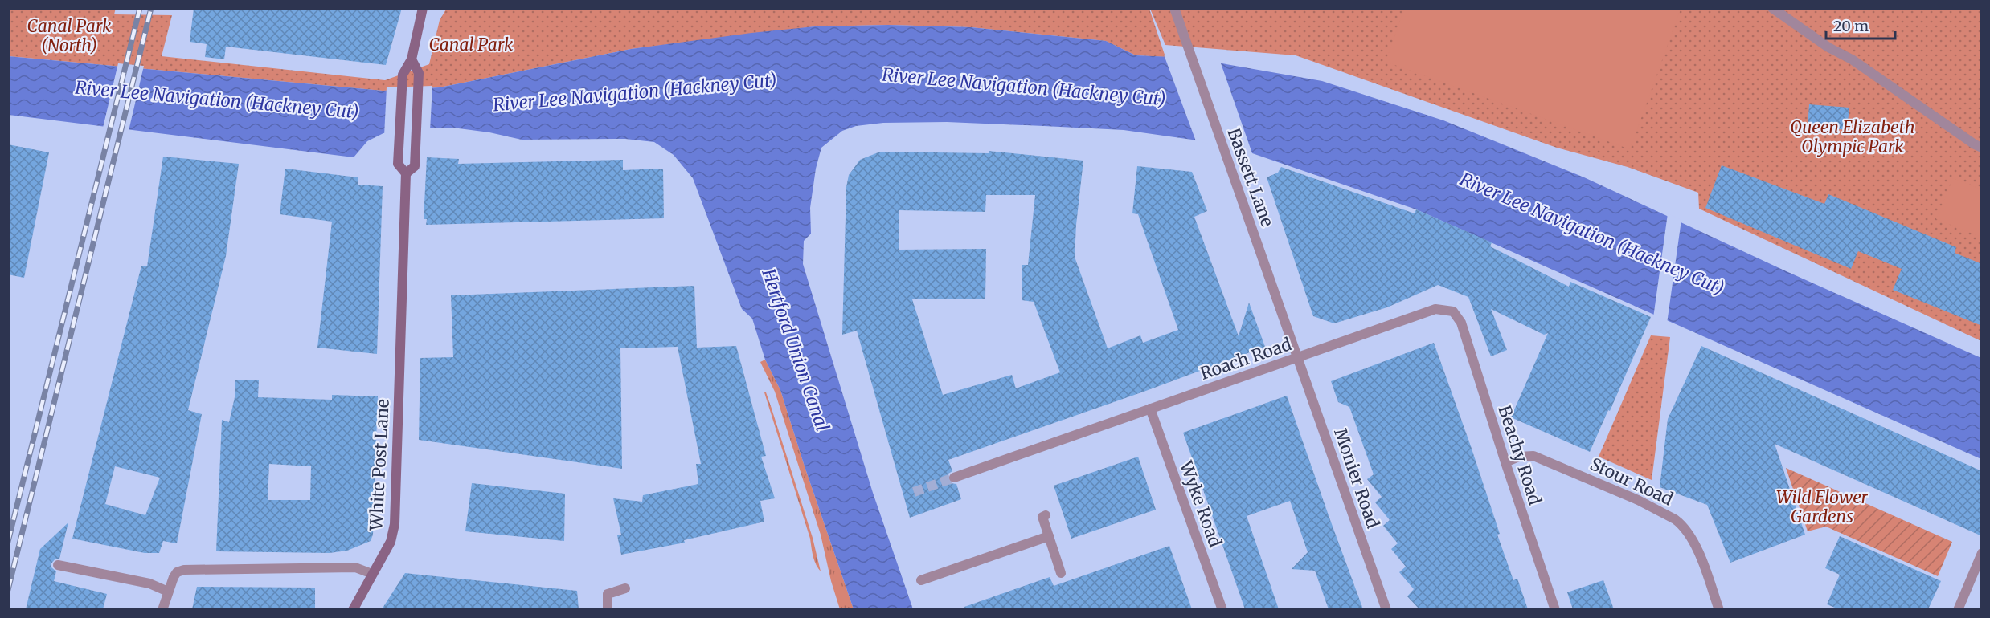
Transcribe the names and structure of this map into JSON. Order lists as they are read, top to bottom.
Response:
{
  "streets": {
    "street": [
      "Bassett Lane",
      "Roach Road",
      "Beachy Road",
      "White Post Lane",
      "Monier Road",
      "Stour Road",
      "Wyke Road"
    ]
  },
  "crossings": [
    ["Bassett Lane", "Roach Road"],
    ["Bassett Lane", "Monier Road"],
    ["Roach Road", "Beachy Road"],
    ["Roach Road", "Monier Road"],
    ["Roach Road", "Wyke Road"],
    ["Beachy Road", "Stour Road"]
  ],
  "water": ["River Lee Navigation (Hackney Cut)", "Hertford Union Canal"],
  "parks": [
    "Canal Park (North)",
    "Canal Park",
    "Queen Elizabeth Olympic Park",
    "Wild Flower Gardens"
  ],
  "scale_bar": "20 m"
}
